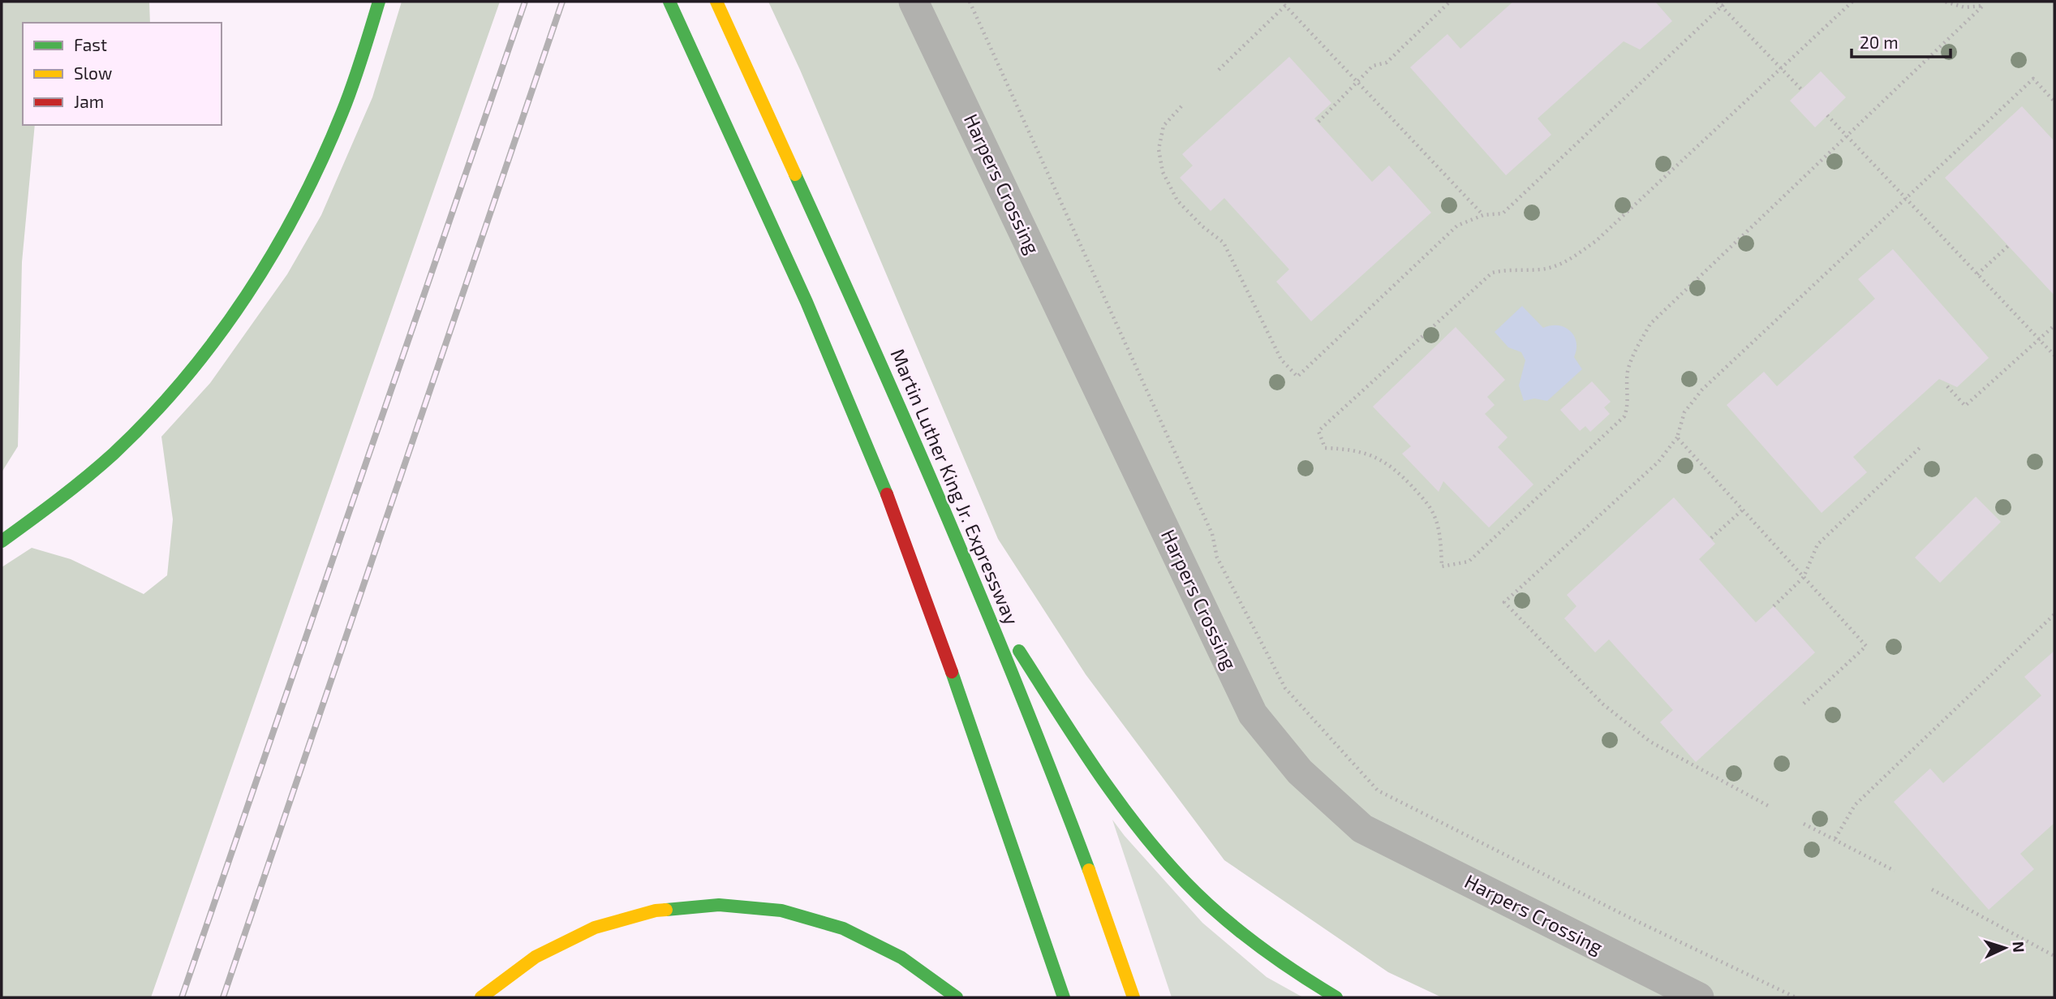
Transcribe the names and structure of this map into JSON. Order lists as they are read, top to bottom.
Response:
{
  "streets": {
    "highway": ["Martin Luther King Jr. Expressway"],
    "street": ["Harpers Crossing"]
  },
  "legend": ["Fast", "Slow", "Jam"],
  "scale_bar": "20 m",
  "north": "right"
}
